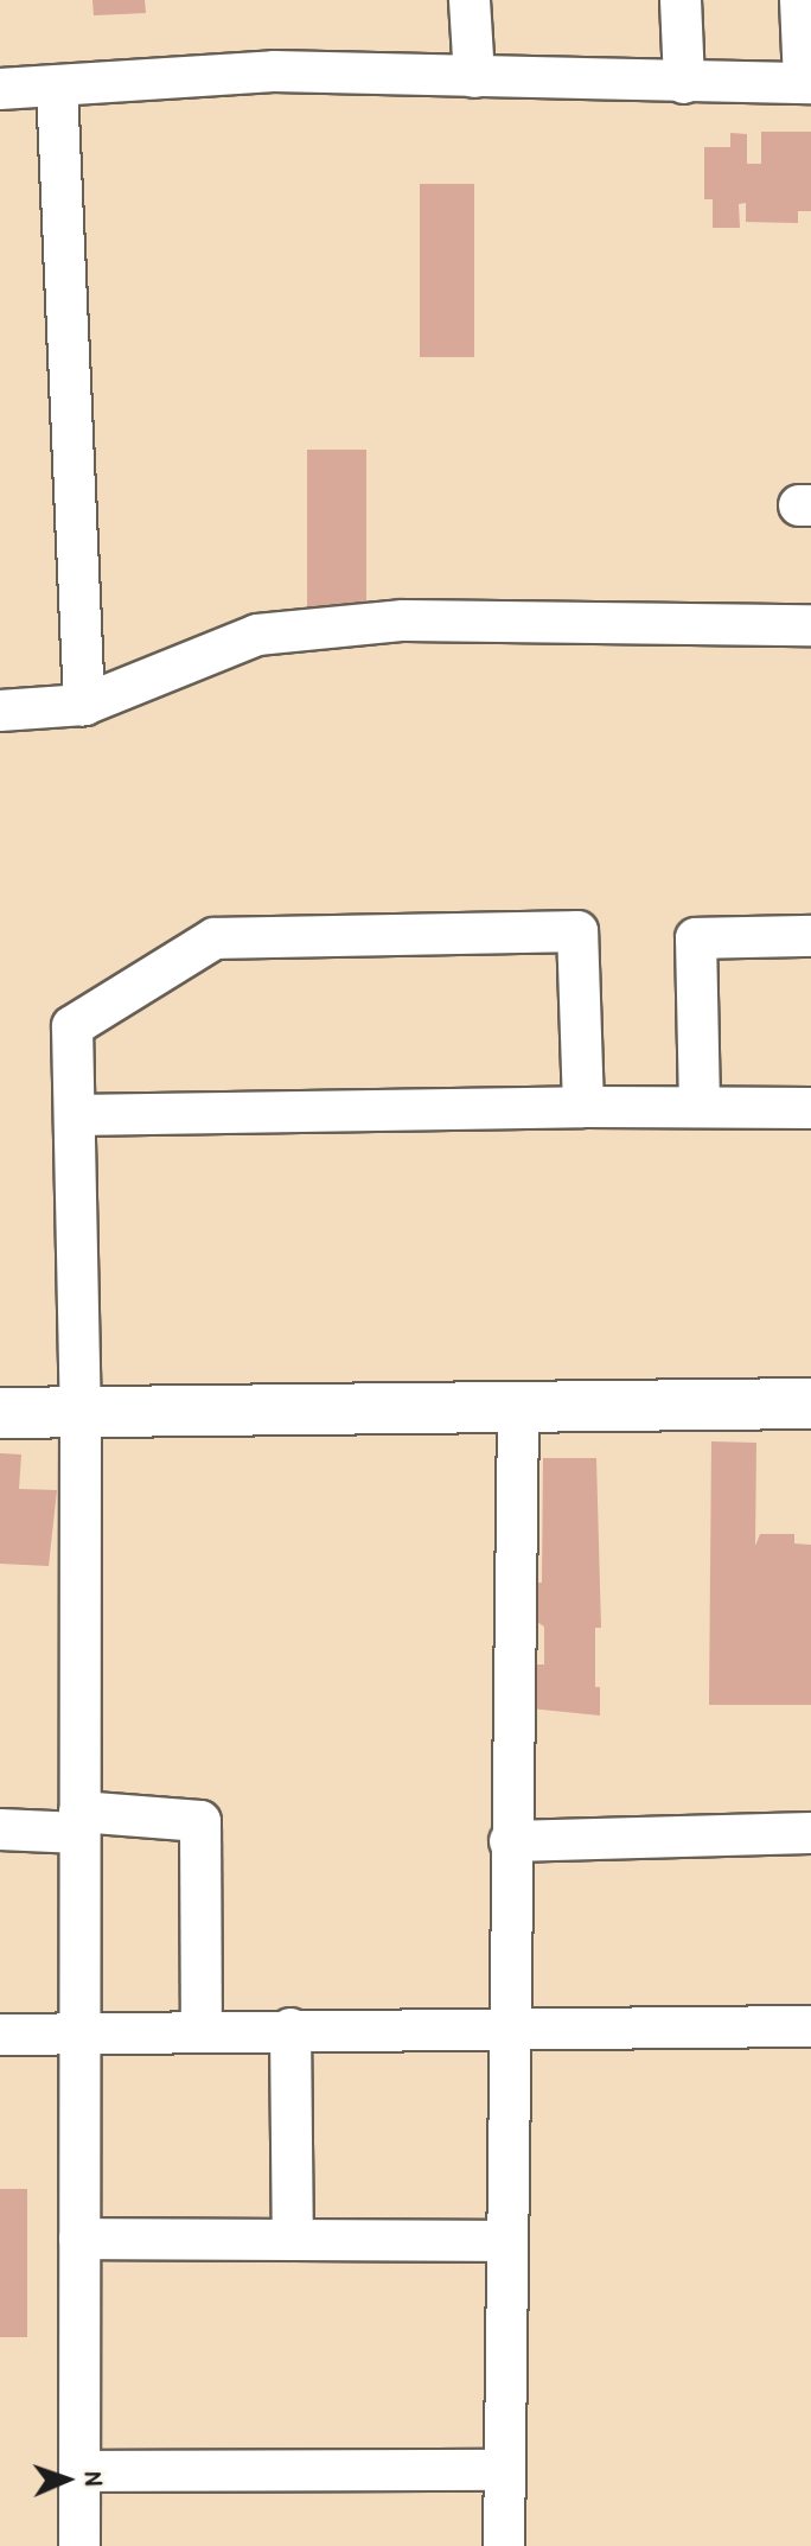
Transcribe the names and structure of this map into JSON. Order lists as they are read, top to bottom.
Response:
{
  "north": "right"
}
